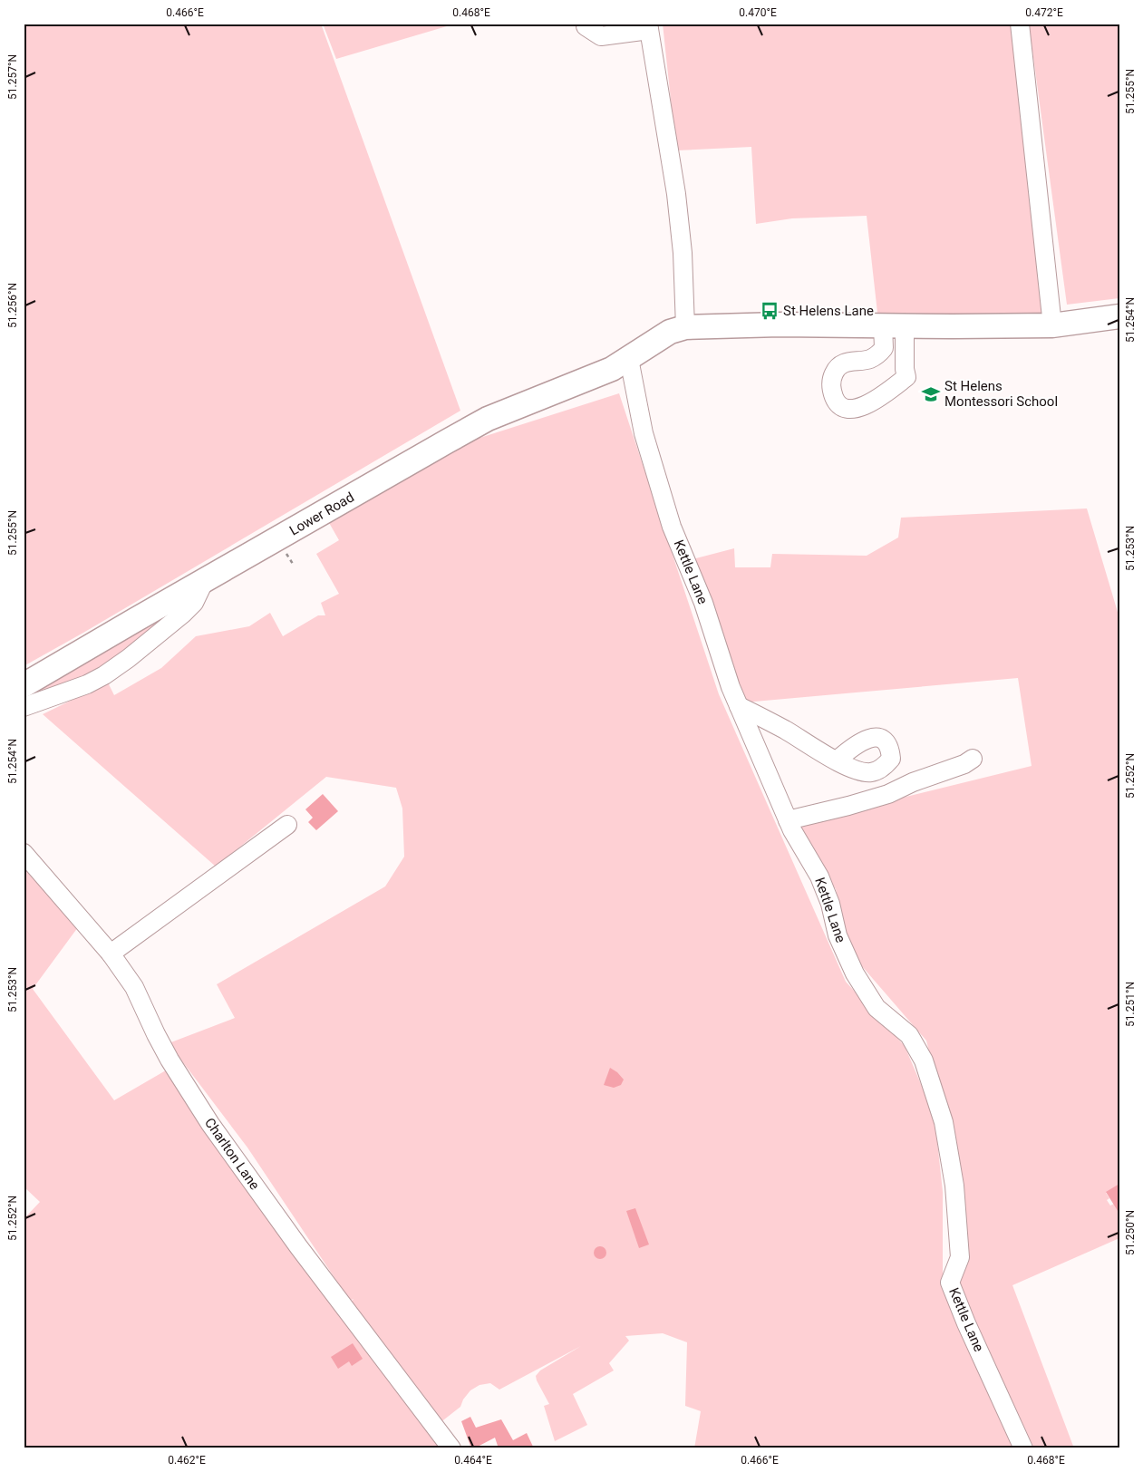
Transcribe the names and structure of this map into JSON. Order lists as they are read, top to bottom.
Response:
{
  "streets": {
    "main road": ["Lower Road"],
    "street": ["Kettle Lane", "Charlton Lane"]
  },
  "crossings": [
    ["Lower Road", "Kettle Lane"]
  ],
  "places": {
    "bus stop": ["St Helens Lane"],
    "school or university": ["St Helens Montessori School"]
  },
  "coordinates": [
    "0.466°E",
    "0.468°E",
    "0.470°E",
    "0.472°E",
    "51.257°N",
    "51.255°N",
    "51.256°N",
    "51.254°N",
    "51.253°N",
    "51.252°N",
    "51.251°N",
    "51.250°N",
    "0.462°E",
    "0.464°E"
  ]
}
